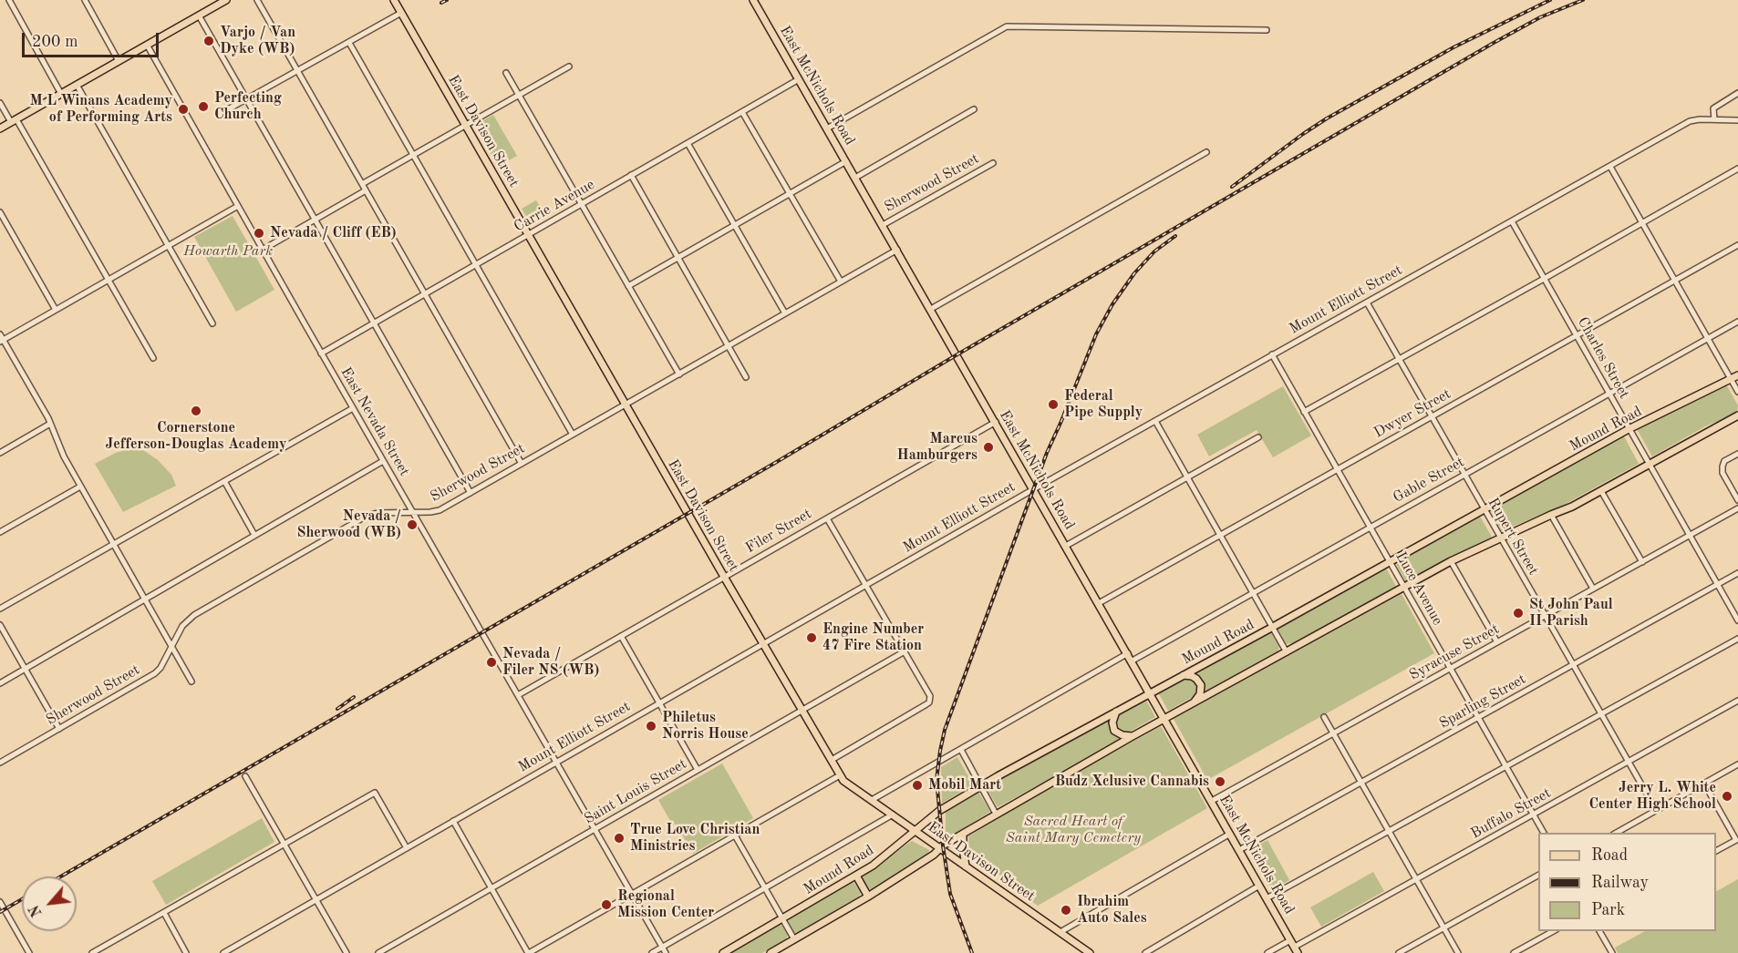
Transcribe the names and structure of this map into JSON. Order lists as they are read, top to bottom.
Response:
{
  "streets": {
    "main road": ["East McNichols Road", "East Davison Street", "Mound Road"],
    "street": [
      "Sherwood Street",
      "Carrie Avenue",
      "Mount Elliott Street",
      "Charles Street",
      "Dwyer Street",
      "East Nevada Street",
      "Gable Street",
      "Filer Street",
      "Rupert Street",
      "Luce Avenue",
      "Syracuse Street",
      "Sparling Street",
      "Saint Louis Street",
      "Buffalo Street"
    ]
  },
  "crossings": [
    ["East McNichols Road", "Sherwood Street"],
    ["East McNichols Road", "Carrie Avenue"],
    ["East McNichols Road", "Mount Elliott Street"],
    ["East McNichols Road", "Dwyer Street"],
    ["East McNichols Road", "Mound Road"],
    ["East McNichols Road", "Gable Street"],
    ["East McNichols Road", "Filer Street"],
    ["East McNichols Road", "Syracuse Street"],
    ["East McNichols Road", "Sparling Street"],
    ["East McNichols Road", "Buffalo Street"],
    ["East Davison Street", "Sherwood Street"],
    ["East Davison Street", "Carrie Avenue"],
    ["East Davison Street", "Mount Elliott Street"],
    ["East Davison Street", "Mound Road"],
    ["East Davison Street", "Filer Street"],
    ["East Davison Street", "Saint Louis Street"],
    ["Sherwood Street", "East Nevada Street"],
    ["Carrie Avenue", "East Nevada Street"],
    ["Mount Elliott Street", "Charles Street"],
    ["Mount Elliott Street", "East Nevada Street"],
    ["Mount Elliott Street", "Rupert Street"],
    ["Mount Elliott Street", "Luce Avenue"],
    ["Charles Street", "Dwyer Street"],
    ["Charles Street", "Mound Road"],
    ["Charles Street", "Gable Street"],
    ["Charles Street", "Syracuse Street"],
    ["Charles Street", "Sparling Street"],
    ["Dwyer Street", "Rupert Street"],
    ["Dwyer Street", "Luce Avenue"],
    ["East Nevada Street", "Filer Street"],
    ["East Nevada Street", "Saint Louis Street"],
    ["Mound Road", "Rupert Street"],
    ["Mound Road", "Luce Avenue"],
    ["Gable Street", "Rupert Street"],
    ["Gable Street", "Luce Avenue"],
    ["Rupert Street", "Syracuse Street"],
    ["Rupert Street", "Sparling Street"],
    ["Rupert Street", "Buffalo Street"],
    ["Luce Avenue", "Syracuse Street"],
    ["Luce Avenue", "Sparling Street"],
    ["Luce Avenue", "Buffalo Street"]
  ],
  "parks": ["Howarth Park", "Sacred Heart of Saint Mary Cemetery"],
  "places": [
    "Varjo / Van Dyke (WB)",
    "Perfecting Church",
    "M L Winans Academy of Performing Arts",
    "Nevada / Cliff (EB)",
    "Federal Pipe Supply",
    "Cornerstone Jefferson-Douglas Academy",
    "Marcus Hamburgers",
    "Nevada / Sherwood (WB)",
    "St John Paul II Parish",
    "Engine Number 47 Fire Station",
    "Nevada / Filer NS (WB)",
    "Philetus Norris House",
    "Budz Xclusive Cannabis",
    "Mobil Mart",
    "Jerry L. White Center High School",
    "True Love Christian Ministries",
    "Regional Mission Center",
    "Ibrahim Auto Sales"
  ],
  "legend": ["Road", "Railway", "Park"],
  "scale_bar": "200 m",
  "north": "bottom left"
}
